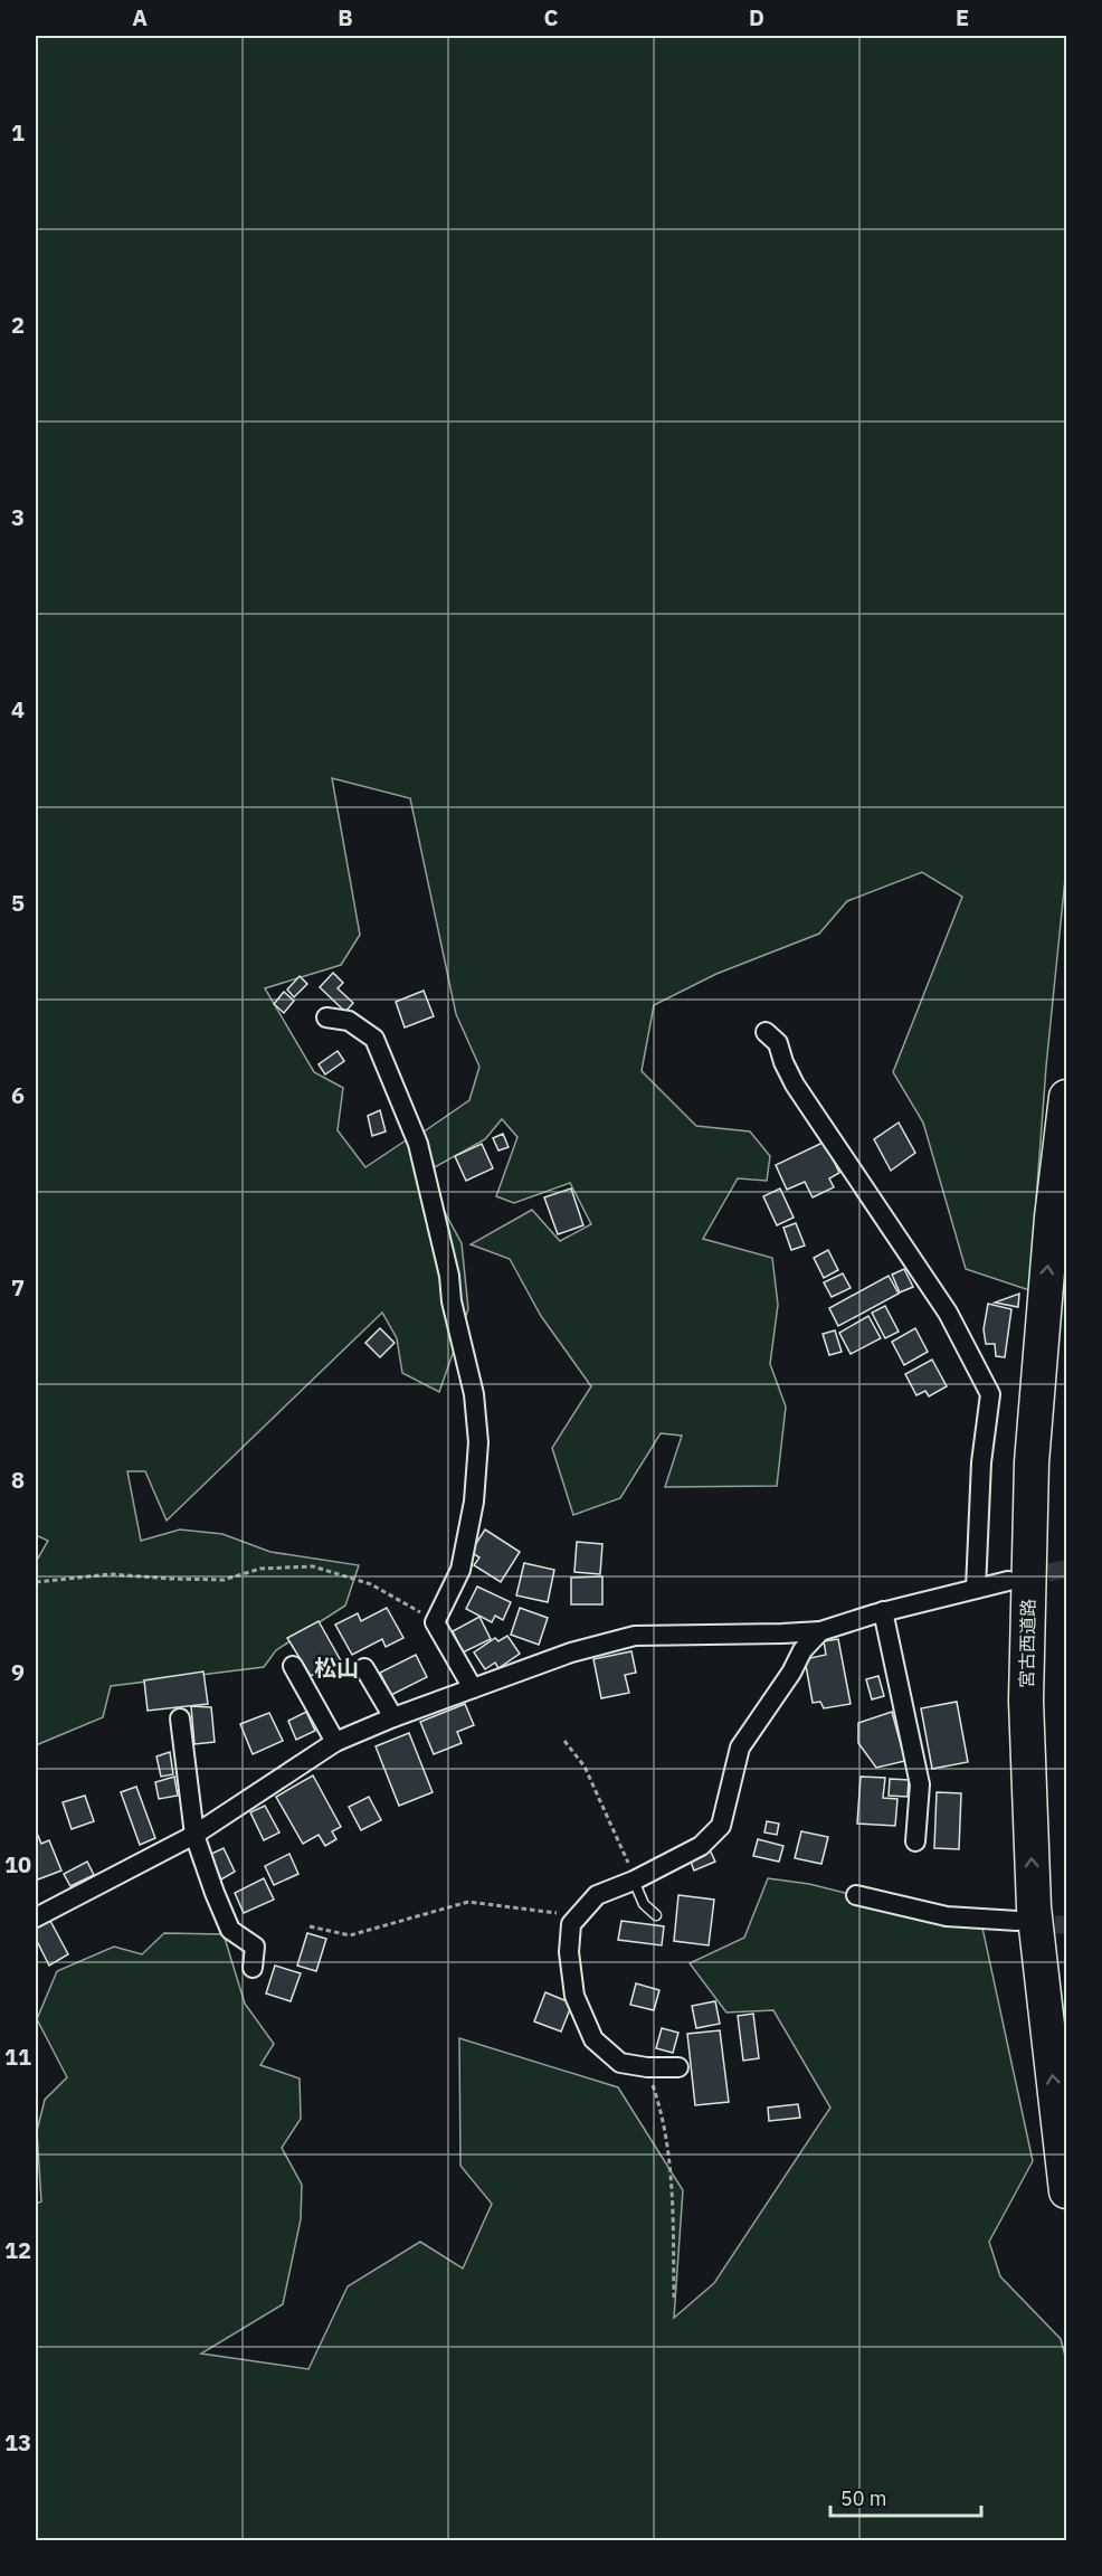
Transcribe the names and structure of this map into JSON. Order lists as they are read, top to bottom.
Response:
{
  "streets": {
    "highway": ["宮古西道路"]
  },
  "districts": ["松山"],
  "scale_bar": "50 m",
  "grid": {
    "columns": [
      "A",
      "B",
      "C",
      "D",
      "E"
    ],
    "rows": [
      "1",
      "2",
      "3",
      "4",
      "5",
      "6",
      "7",
      "8",
      "9",
      "10",
      "11",
      "12",
      "13"
    ]
  }
}
